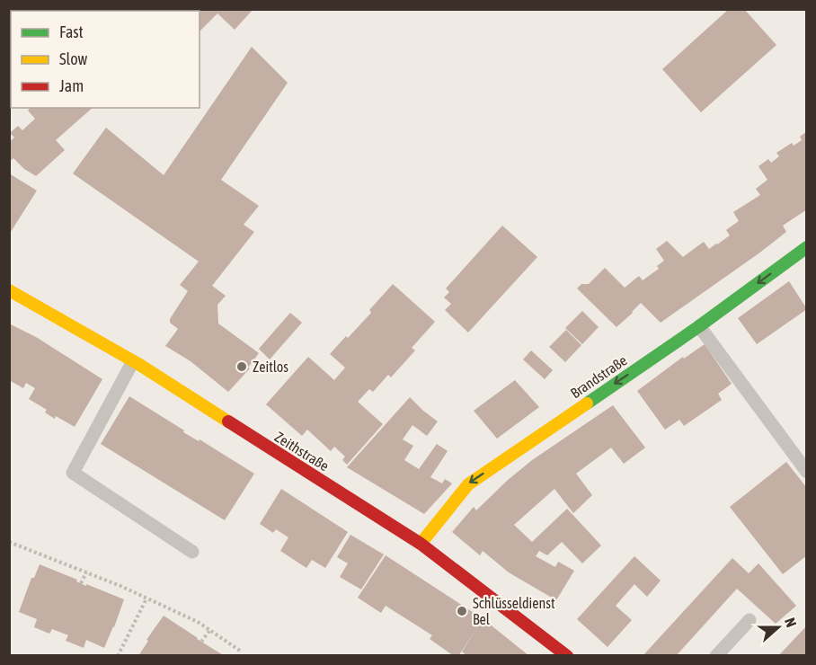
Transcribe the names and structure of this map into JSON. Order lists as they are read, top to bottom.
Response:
{
  "streets": {
    "street": ["Brandstraße", "Zeithstraße"]
  },
  "crossings": [
    ["Brandstraße", "Zeithstraße"]
  ],
  "one_way": ["Brandstraße"],
  "places": ["Zeitlos", "Schlüsseldienst Bel"],
  "legend": ["Fast", "Slow", "Jam"],
  "north": "right"
}
